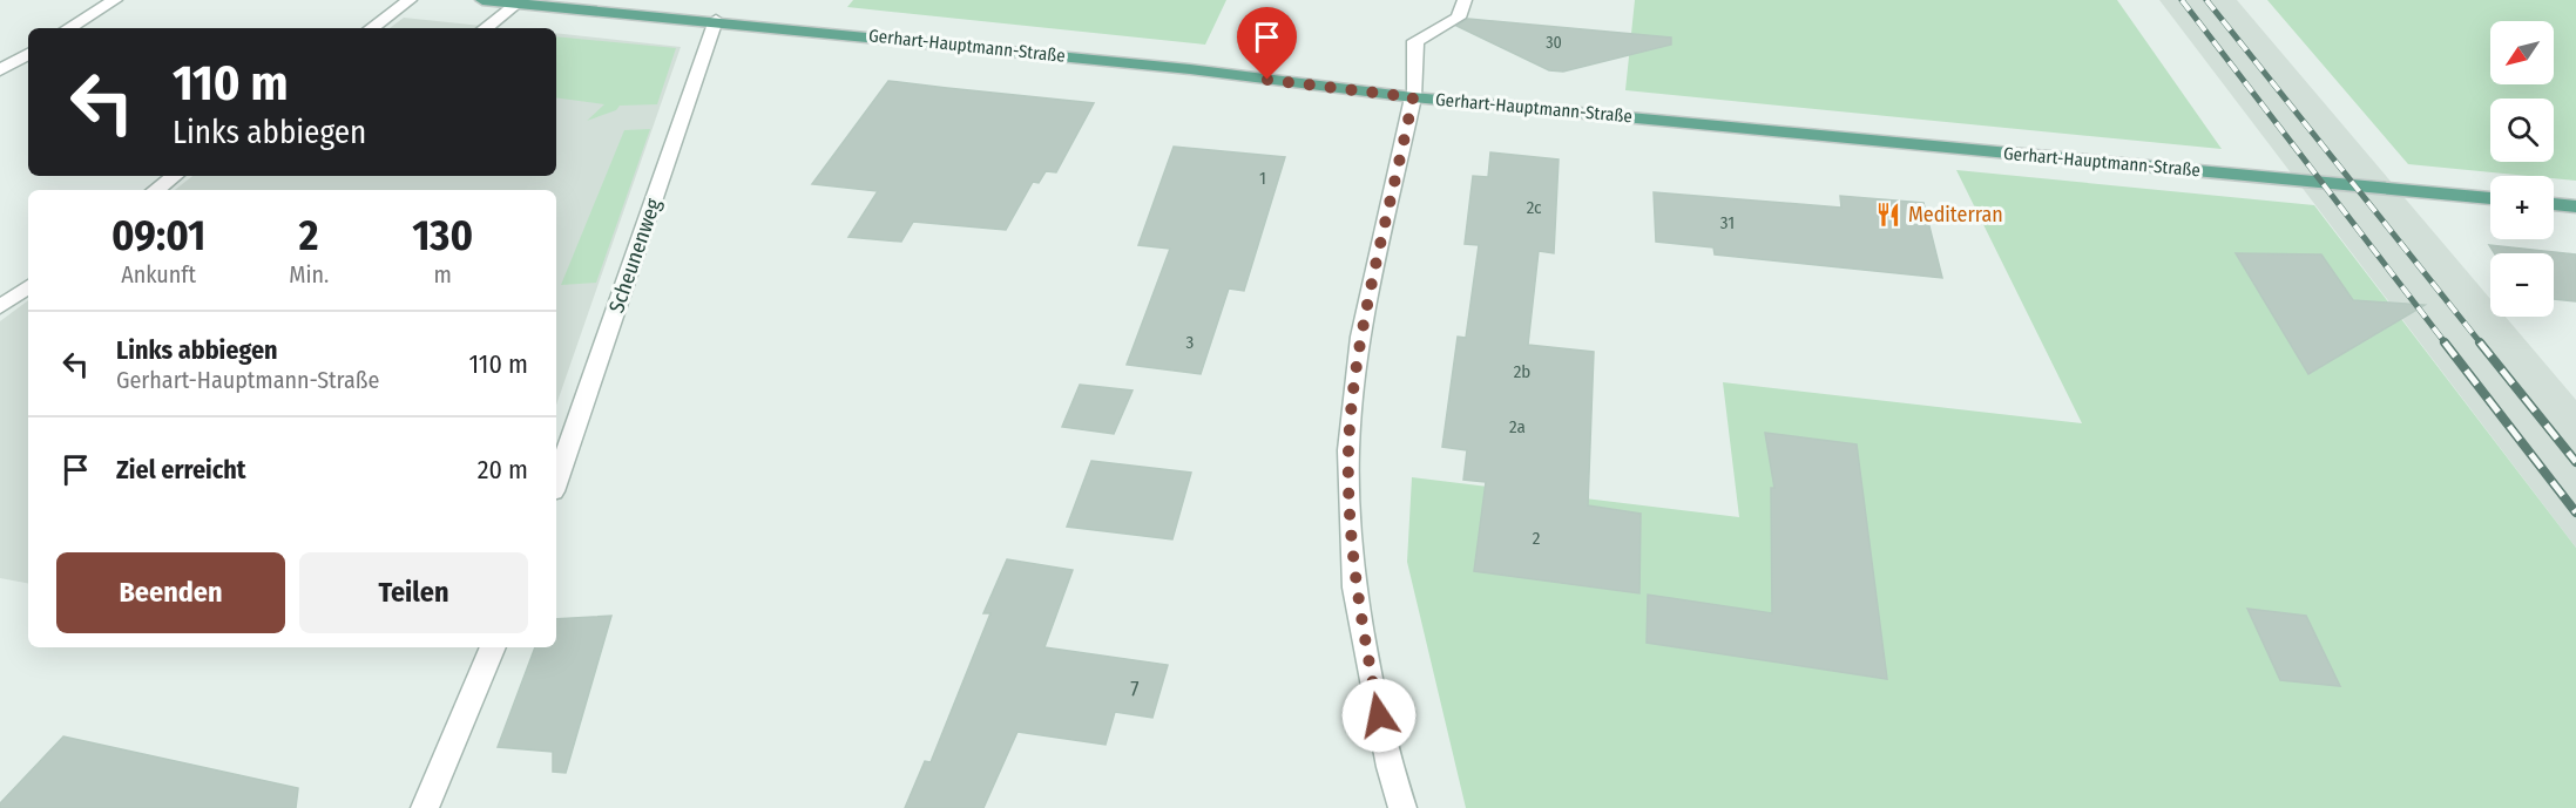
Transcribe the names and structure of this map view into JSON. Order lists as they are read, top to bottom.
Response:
{
  "streets": {
    "main road": ["Gerhart-Hauptmann-Straße"],
    "street": ["Scheunenweg"]
  },
  "crossings": [
    ["Gerhart-Hauptmann-Straße", "Scheunenweg"]
  ],
  "places": {
    "restaurant": ["Mediterran"]
  },
  "house_numbers": [
    "30",
    "1",
    "2c",
    "31",
    "3",
    "2b",
    "2a",
    "2",
    "7"
  ],
  "north": "bottom left",
  "page": {
    "map_buttons": ["+", "−"],
    "turn": ["110 m", "Links abbiegen"],
    "eta": [
      "09:01",
      "Ankunft",
      "2",
      "Min.",
      "130",
      "m"
    ],
    "list": [
      {
        "name": "Links abbiegen",
        "note": "Gerhart-Hauptmann-Straße",
        "value": "110 m"
      },
      {
        "name": "Ziel erreicht",
        "value": "20 m"
      }
    ],
    "buttons": ["Beenden", "Teilen"]
  }
}
